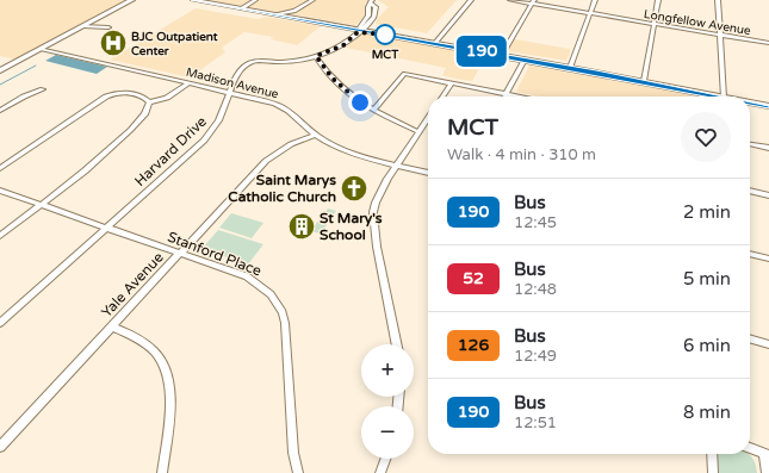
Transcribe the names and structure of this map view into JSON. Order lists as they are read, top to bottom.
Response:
{
  "streets": {
    "street": [
      "Longfellow Avenue",
      "Madison Avenue",
      "Harvard Drive",
      "Stanford Place",
      "Yale Avenue"
    ]
  },
  "crossings": [
    ["Madison Avenue", "Harvard Drive"],
    ["Madison Avenue", "Yale Avenue"],
    ["Harvard Drive", "Stanford Place"],
    ["Stanford Place", "Yale Avenue"]
  ],
  "places": {
    "other": ["MCT"],
    "hospital": ["BJC Outpatient Center"],
    "church": ["Saint Marys Catholic Church"],
    "building": ["St Mary's School"]
  },
  "lines": ["bus line 190"],
  "page": {
    "on_map": "190",
    "heading": ["MCT", "Walk · 4 min · 310 m"],
    "list": [
      {
        "mark": "190",
        "name": "Bus",
        "note": "12:45",
        "value": "2 min"
      },
      {
        "mark": "52",
        "name": "Bus",
        "note": "12:48",
        "value": "5 min"
      },
      {
        "mark": "126",
        "name": "Bus",
        "note": "12:49",
        "value": "6 min"
      },
      {
        "mark": "190",
        "name": "Bus",
        "note": "12:51",
        "value": "8 min"
      }
    ],
    "map_buttons": ["+", "−"]
  }
}
